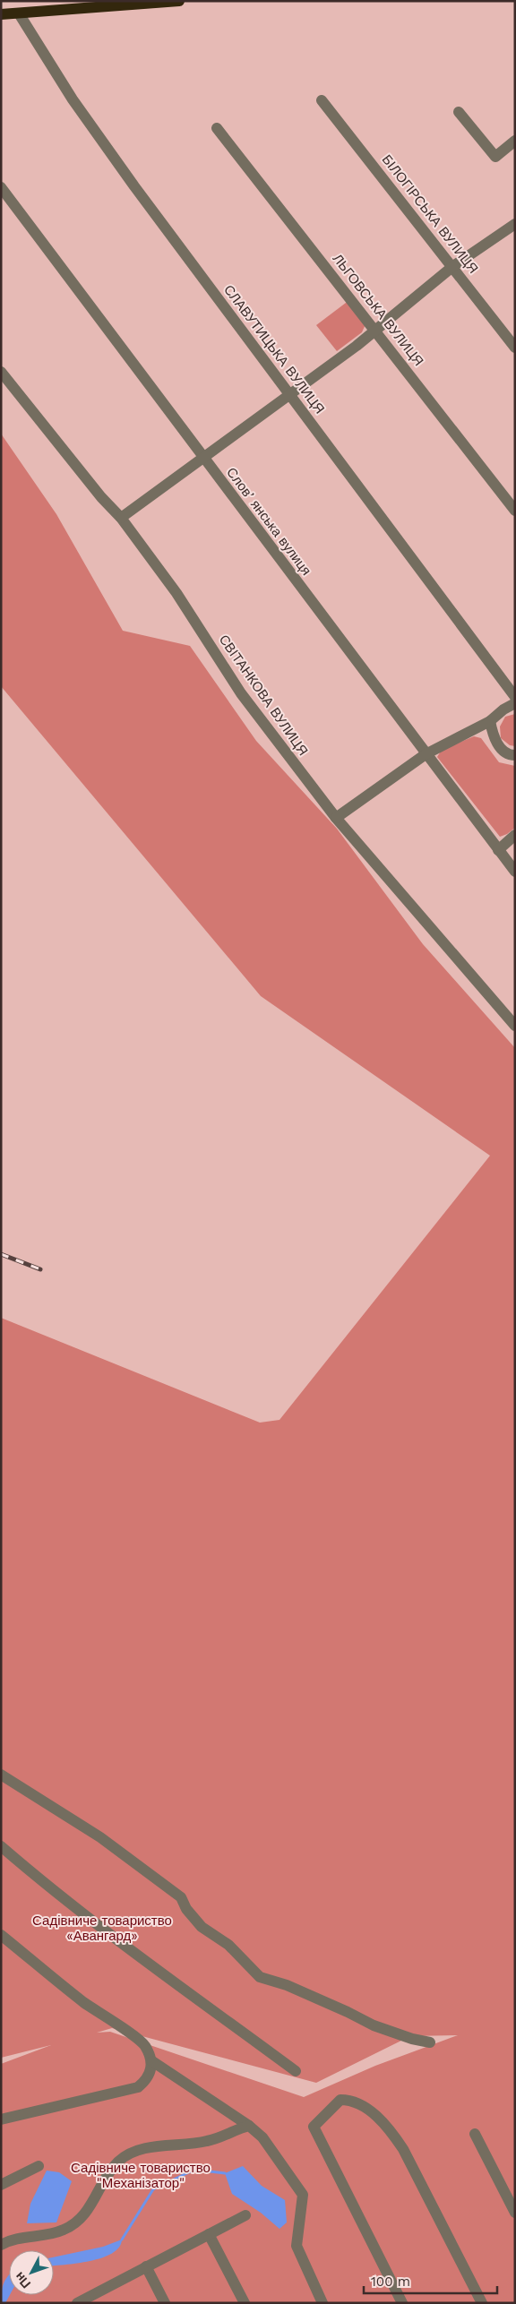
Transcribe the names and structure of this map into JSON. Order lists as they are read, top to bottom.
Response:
{
  "streets": {
    "street": [
      "БІЛОГІРСЬКА ВУЛИЦЯ",
      "ЛЬГОВСЬКА ВУЛИЦЯ",
      "СЛАВУТИЦЬКА ВУЛИЦЯ",
      "Словʼянська вулиця",
      "СВІТАНКОВА ВУЛИЦЯ"
    ]
  },
  "parks": ["Садівниче товариство «Авангард»", "Садівниче товариство \"Механізатор\""],
  "scale_bar": "100 m",
  "north": "bottom left"
}
